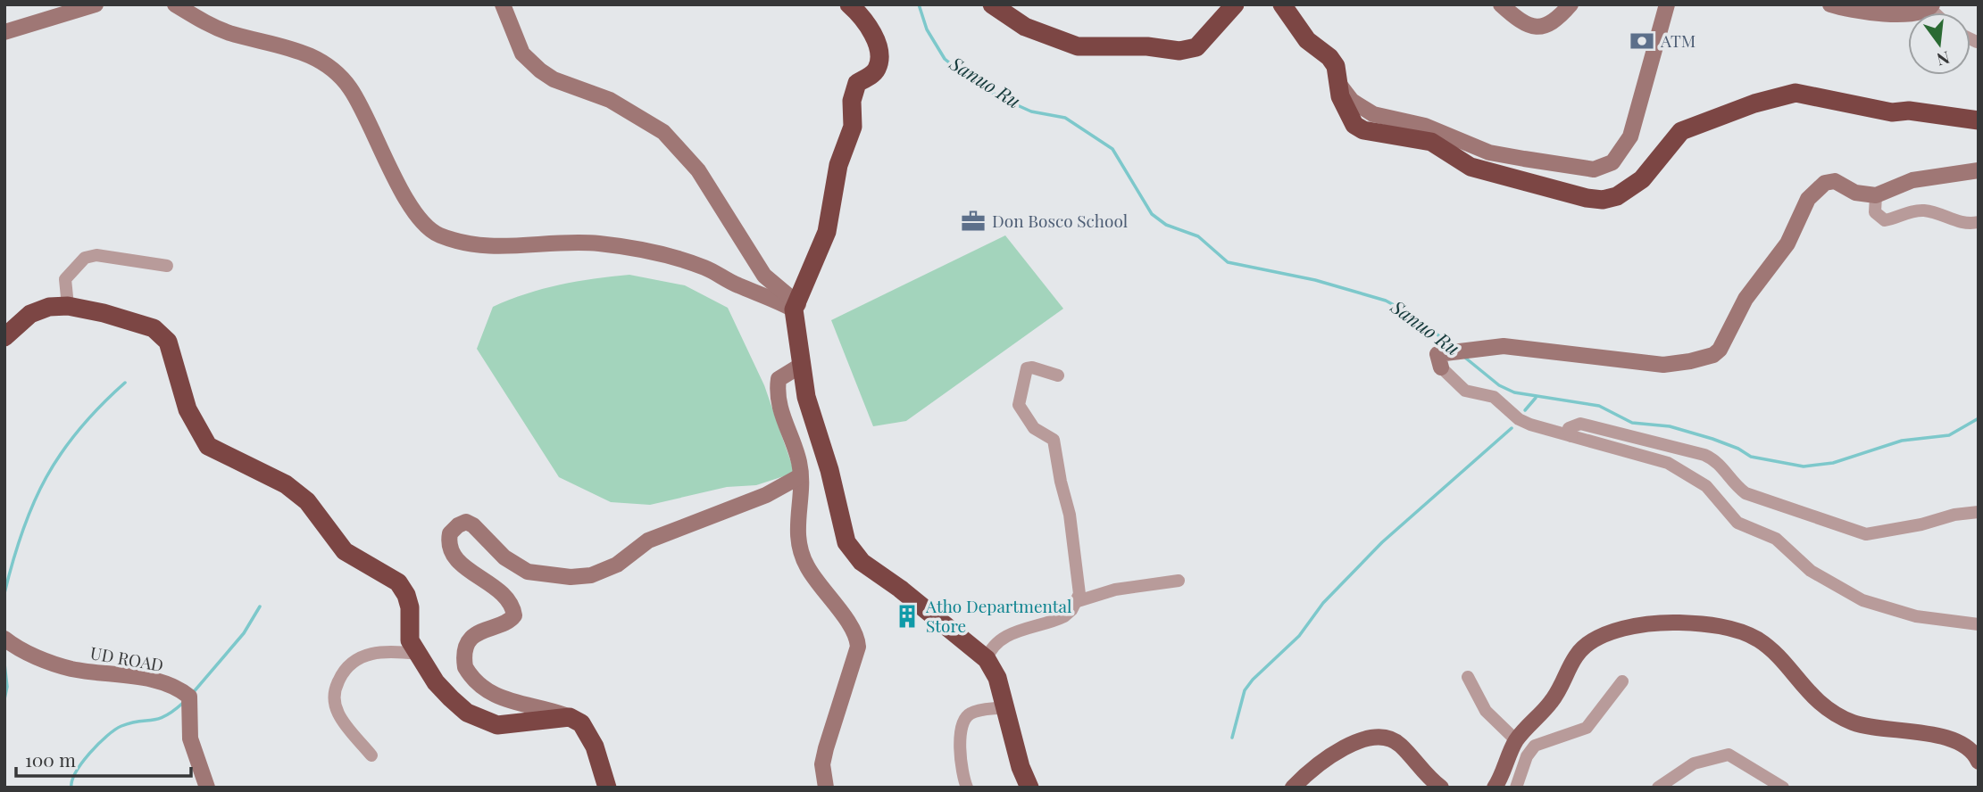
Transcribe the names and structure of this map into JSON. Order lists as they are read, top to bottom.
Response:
{
  "streets": {
    "street": ["UD ROAD"]
  },
  "water": ["Sanuo Ru"],
  "places": {
    "bank": ["ATM"],
    "office": ["Don Bosco School"],
    "building": ["Atho Departmental Store"]
  },
  "scale_bar": "100 m",
  "north": "bottom"
}
